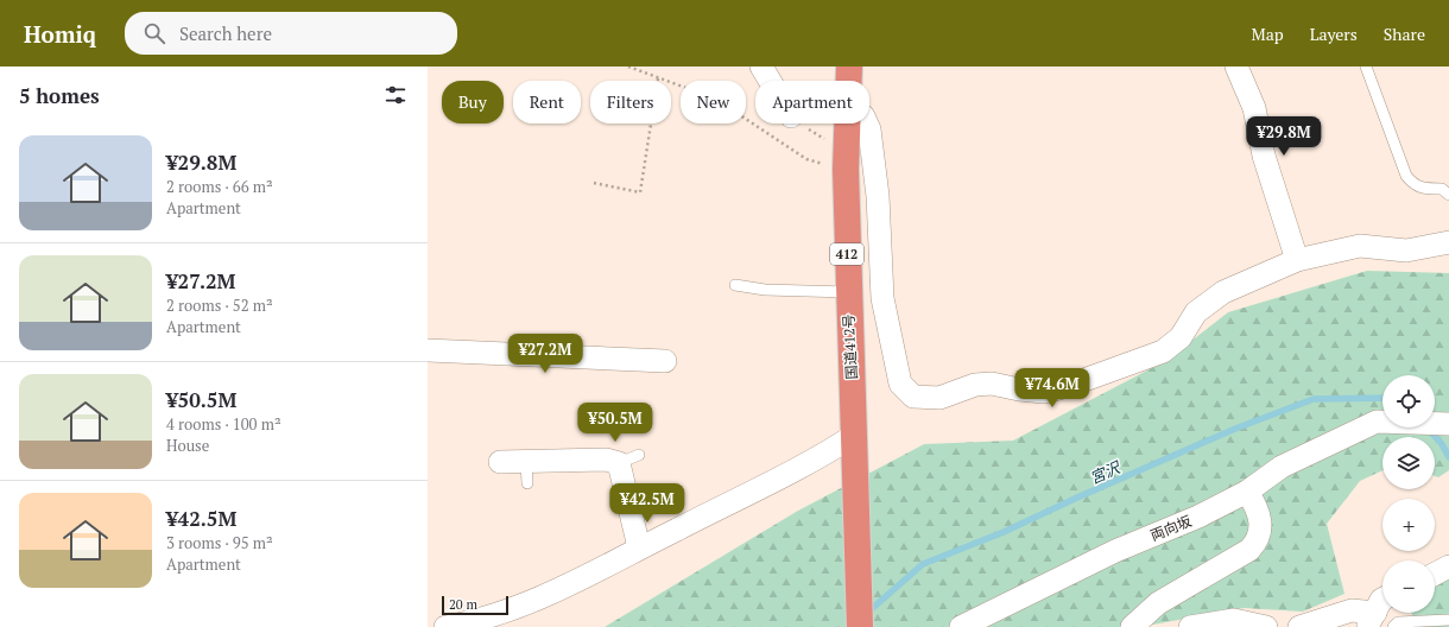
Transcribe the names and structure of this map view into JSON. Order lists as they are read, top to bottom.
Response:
{
  "streets": {
    "highway": ["412", "国道412号"],
    "street": ["両向坂"]
  },
  "water": ["宮沢"],
  "scale_bar": "20 m",
  "page": {
    "header": "Homiq",
    "search": "Search here",
    "nav": ["Map", "Layers", "Share"],
    "heading": "5 homes",
    "chip": [
      "Buy",
      "Rent",
      "Filters",
      "New",
      "Apartment"
    ],
    "price": [
      "¥29.8M",
      "¥27.2M",
      "¥74.6M",
      "¥50.5M",
      "¥42.5M"
    ],
    "list": [
      {
        "name": "¥29.8M",
        "note": "2 rooms · 66 m² · Apartment"
      },
      {
        "name": "¥27.2M",
        "note": "2 rooms · 52 m² · Apartment"
      },
      {
        "name": "¥50.5M",
        "note": "4 rooms · 100 m² · House"
      },
      {
        "name": "¥42.5M",
        "note": "3 rooms · 95 m² · Apartment"
      }
    ],
    "map_buttons": ["+", "−"],
    "scale": "20 m"
  }
}
